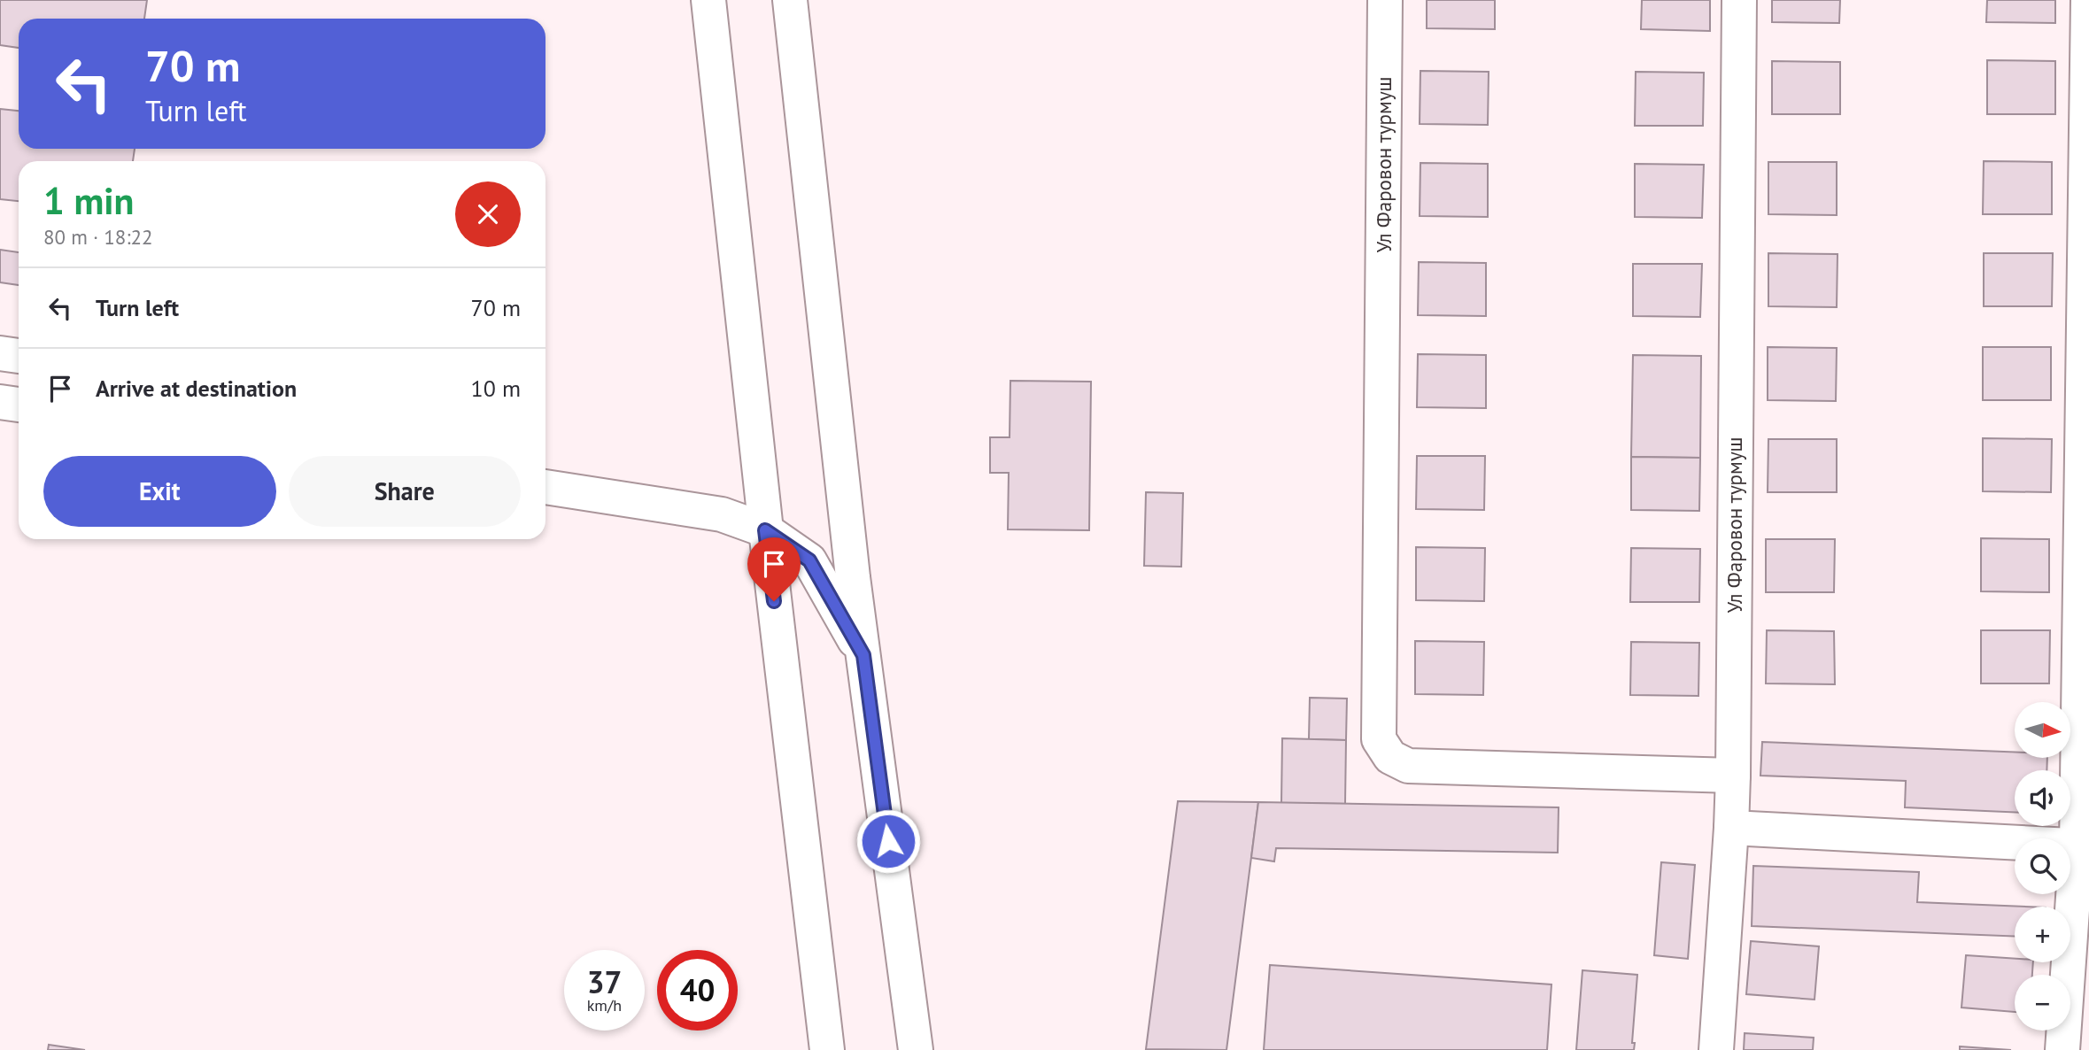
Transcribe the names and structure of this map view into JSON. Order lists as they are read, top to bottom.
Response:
{
  "streets": {
    "street": ["Ул Фаровон турмуш"]
  },
  "north": "right",
  "page": {
    "turn": ["70 m", "Turn left"],
    "heading": ["1 min", "80 m · 18:22"],
    "list": [
      {
        "name": "Turn left",
        "value": "70 m"
      },
      {
        "name": "Arrive at destination",
        "value": "10 m"
      }
    ],
    "buttons": ["Exit", "Share"],
    "map_buttons": ["+", "−"],
    "speed": "37 km/h",
    "limit": "40"
  }
}
